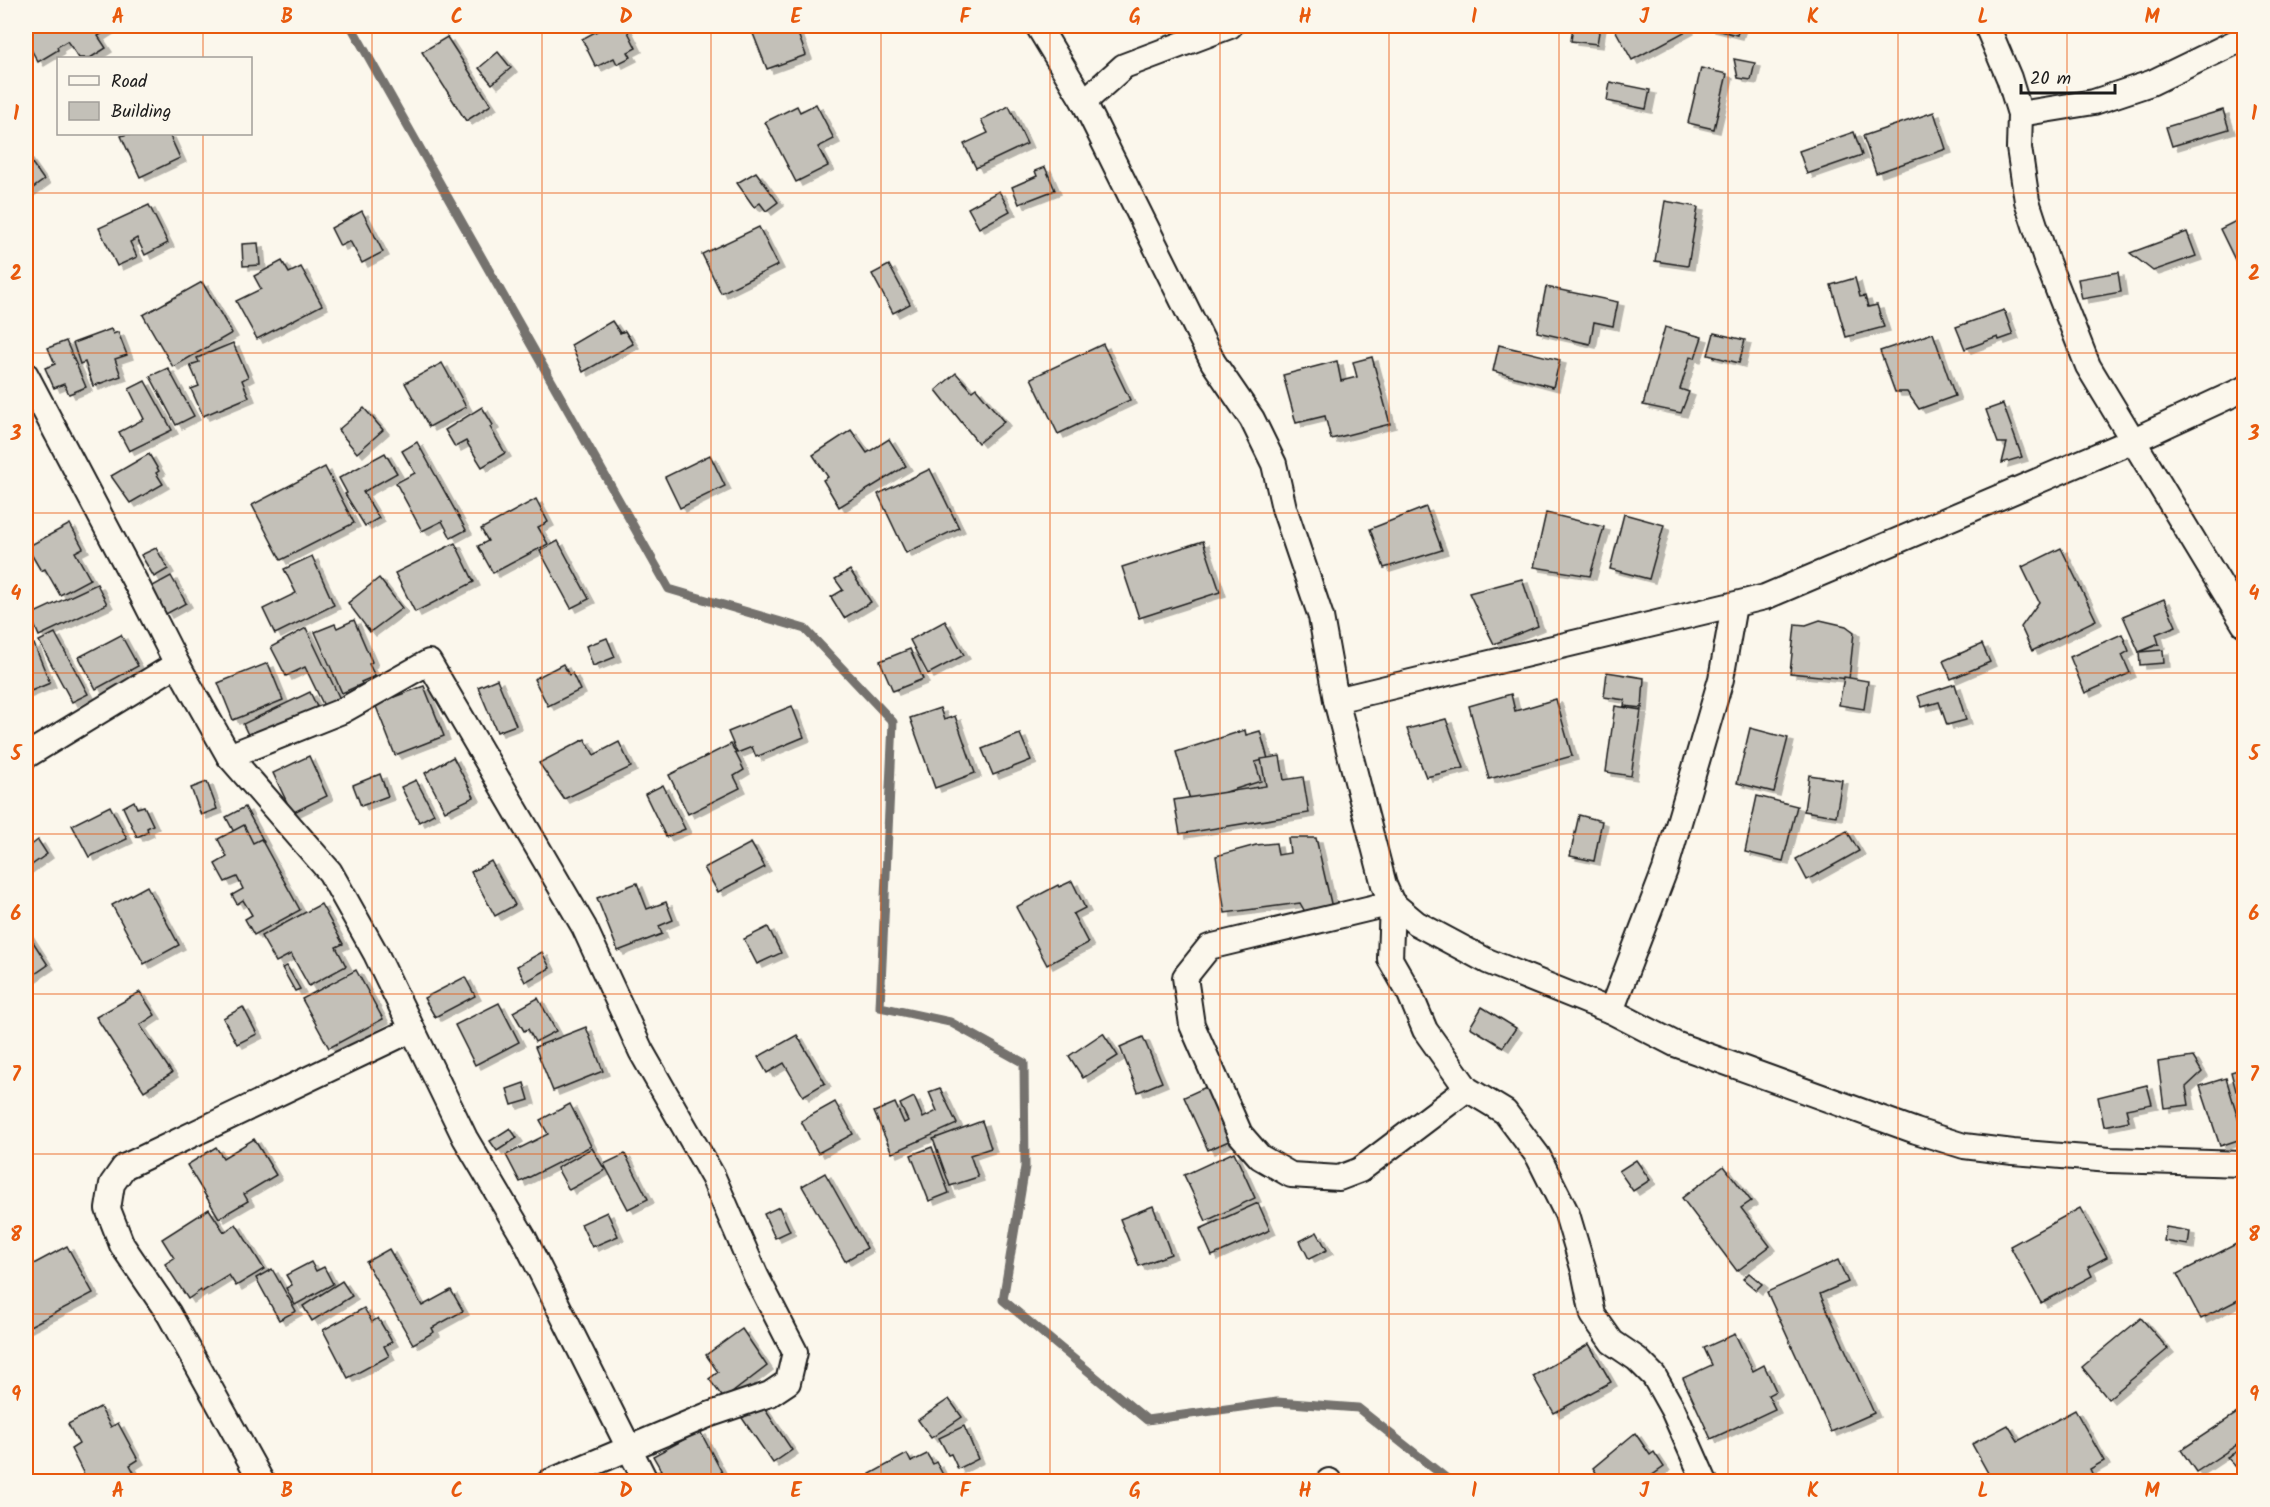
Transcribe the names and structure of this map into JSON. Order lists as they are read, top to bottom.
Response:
{
  "legend": ["Road", "Building"],
  "scale_bar": "20 m",
  "grid": {
    "columns": [
      "A",
      "B",
      "C",
      "D",
      "E",
      "F",
      "G",
      "H",
      "I",
      "J",
      "K",
      "L",
      "M"
    ],
    "rows": [
      "1",
      "2",
      "3",
      "4",
      "5",
      "6",
      "7",
      "8",
      "9"
    ]
  }
}
